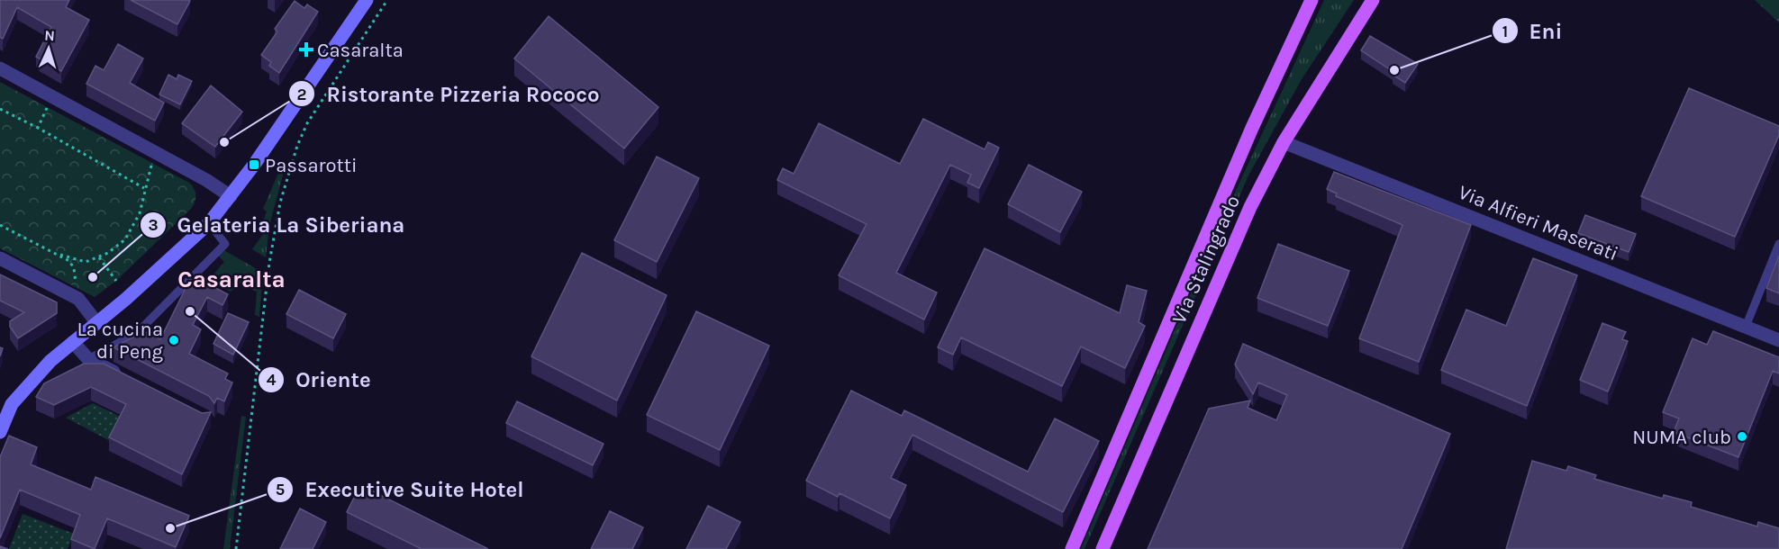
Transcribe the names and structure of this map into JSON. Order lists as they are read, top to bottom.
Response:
{
  "streets": {
    "main road": ["Via Stalingrado"],
    "street": ["Via Alfieri Maserati"]
  },
  "crossings": [
    ["Via Alfieri Maserati", "Via Stalingrado"]
  ],
  "districts": ["Casaralta"],
  "places": {
    "health": ["Casaralta"],
    "other": [
      "Eni",
      "Ristorante Pizzeria Rococo",
      "Gelateria La Siberiana",
      "Oriente",
      "La cucina di Peng",
      "NUMA club",
      "Executive Suite Hotel"
    ],
    "transit": ["Passarotti"]
  },
  "north": "top"
}
